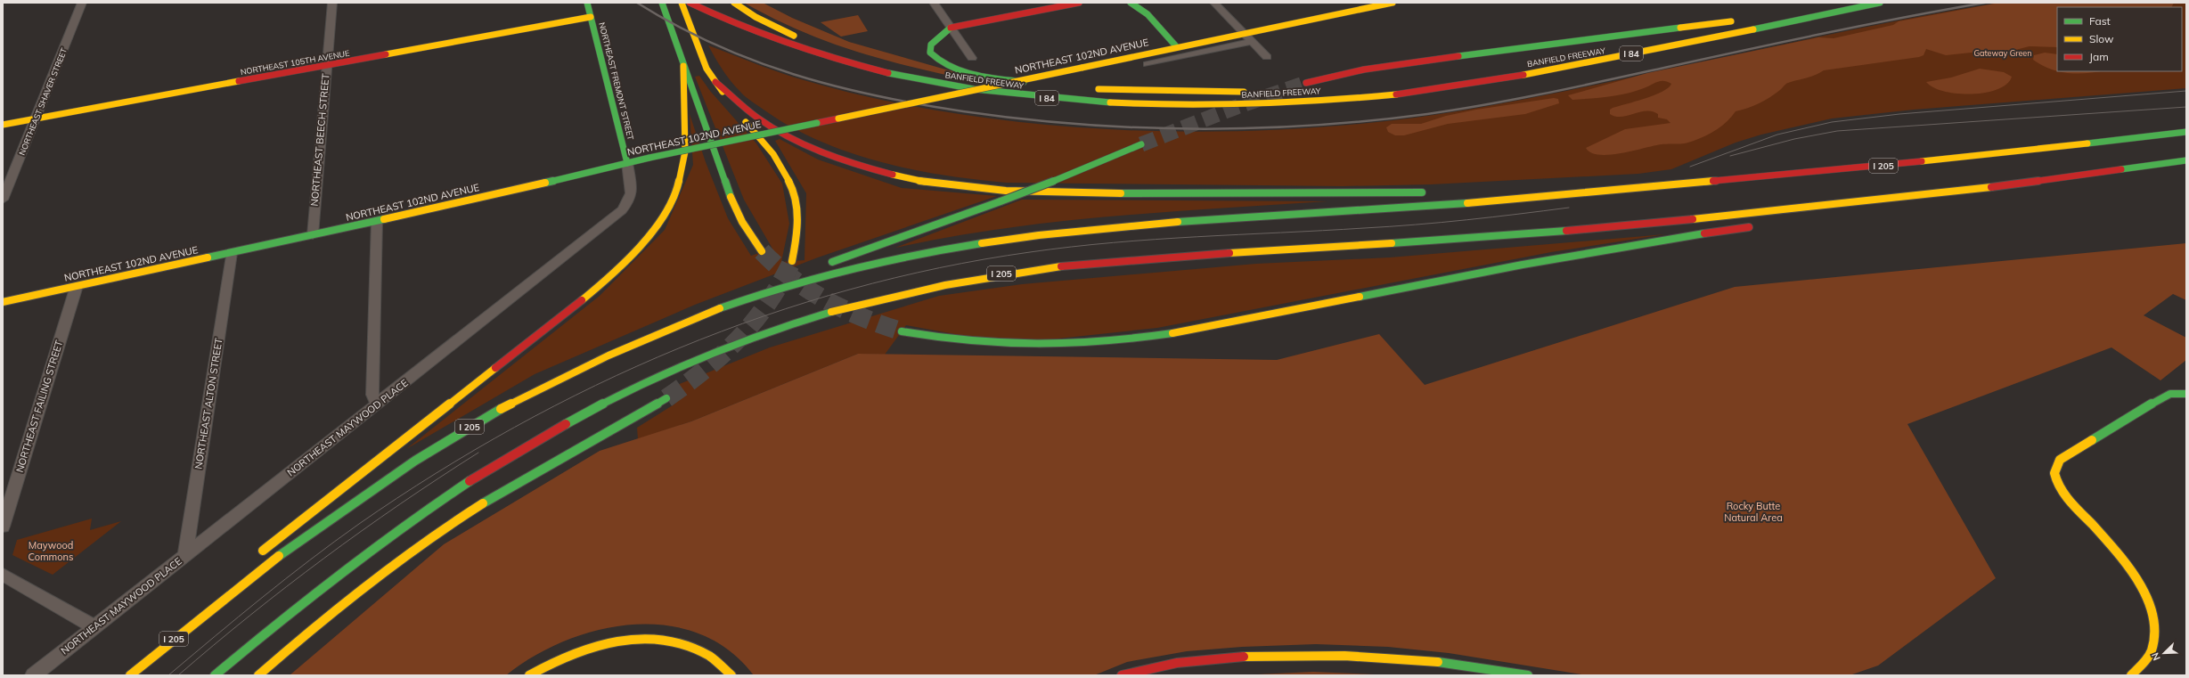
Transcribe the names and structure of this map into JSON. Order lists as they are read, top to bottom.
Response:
{
  "streets": {
    "main road": [
      "I 84",
      "NORTHEAST 102ND AVENUE",
      "BANFIELD FREEWAY",
      "NORTHEAST 105TH AVENUE",
      "NORTHEAST FREMONT STREET",
      "I 205"
    ],
    "street": [
      "NORTHEAST SHAVER STREET",
      "NORTHEAST BEECH STREET",
      "NORTHEAST ALTON STREET",
      "NORTHEAST FAILING STREET",
      "NORTHEAST MAYWOOD PLACE"
    ]
  },
  "crossings": [
    ["NORTHEAST 102ND AVENUE", "NORTHEAST FREMONT STREET"],
    ["NORTHEAST 102ND AVENUE", "NORTHEAST BEECH STREET"],
    ["NORTHEAST 102ND AVENUE", "NORTHEAST ALTON STREET"],
    ["NORTHEAST 102ND AVENUE", "NORTHEAST FAILING STREET"],
    ["NORTHEAST 102ND AVENUE", "NORTHEAST MAYWOOD PLACE"],
    ["NORTHEAST 105TH AVENUE", "NORTHEAST FREMONT STREET"],
    ["NORTHEAST 105TH AVENUE", "NORTHEAST SHAVER STREET"],
    ["NORTHEAST 105TH AVENUE", "NORTHEAST BEECH STREET"],
    ["NORTHEAST FREMONT STREET", "NORTHEAST MAYWOOD PLACE"],
    ["NORTHEAST ALTON STREET", "NORTHEAST MAYWOOD PLACE"]
  ],
  "parks": ["Gateway Green", "Rocky Butte Natural Area", "Maywood Commons"],
  "legend": ["Fast", "Slow", "Jam"],
  "north": "bottom left"
}
